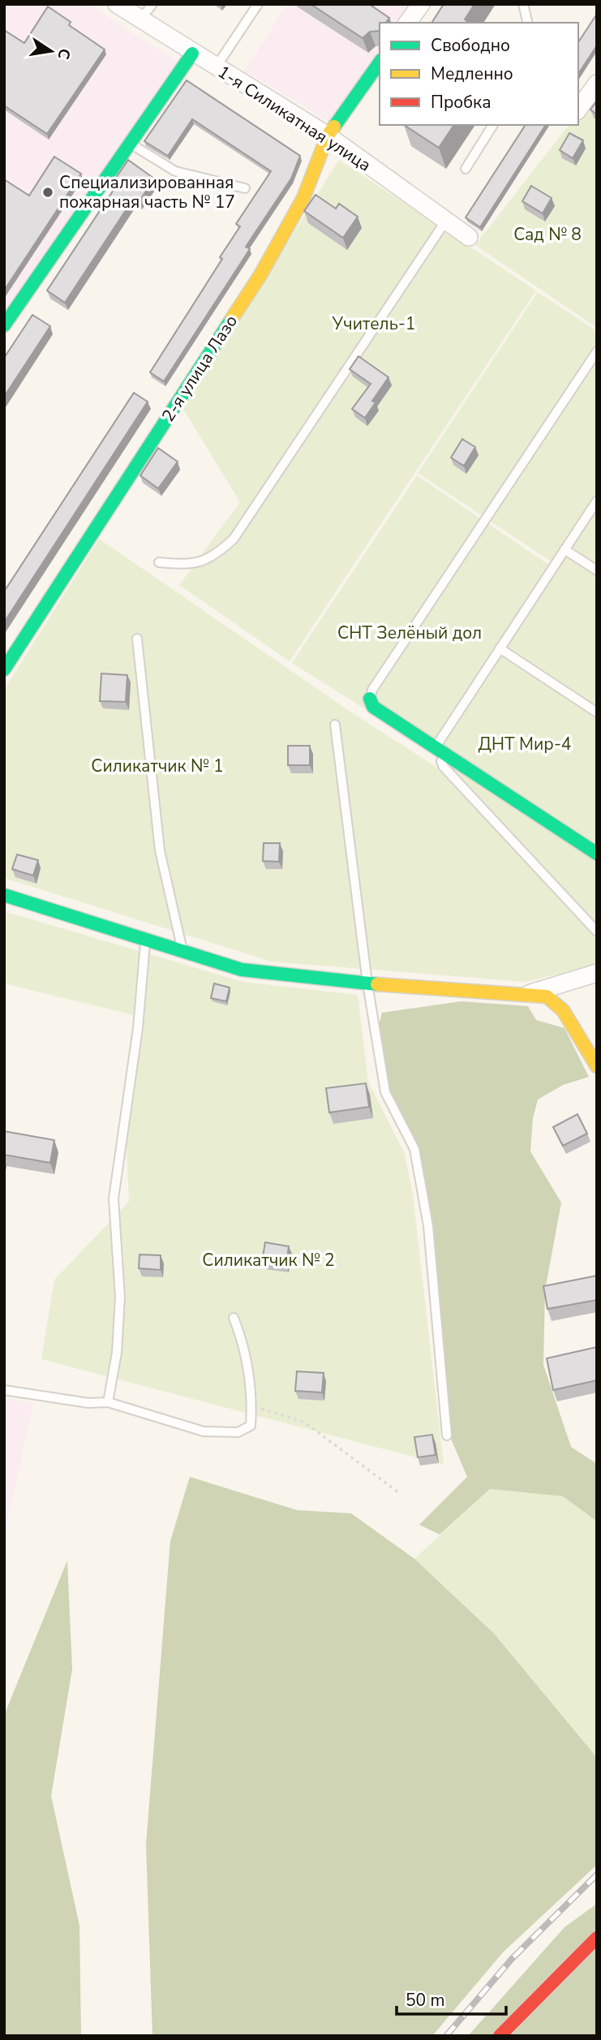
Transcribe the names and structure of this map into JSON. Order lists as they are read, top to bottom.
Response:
{
  "streets": {
    "street": ["1-я Силикатная улица", "2-я улица Лазо"]
  },
  "crossings": [
    ["1-я Силикатная улица", "2-я улица Лазо"]
  ],
  "parks": [
    "Сад № 8",
    "Учитель-1",
    "СНТ Зелёный дол",
    "ДНТ Мир-4",
    "Силикатчик № 1",
    "Силикатчик № 2"
  ],
  "places": ["Специализированная пожарная часть № 17"],
  "legend": ["Свободно", "Медленно", "Пробка"],
  "scale_bar": "50 m",
  "north": "right"
}
